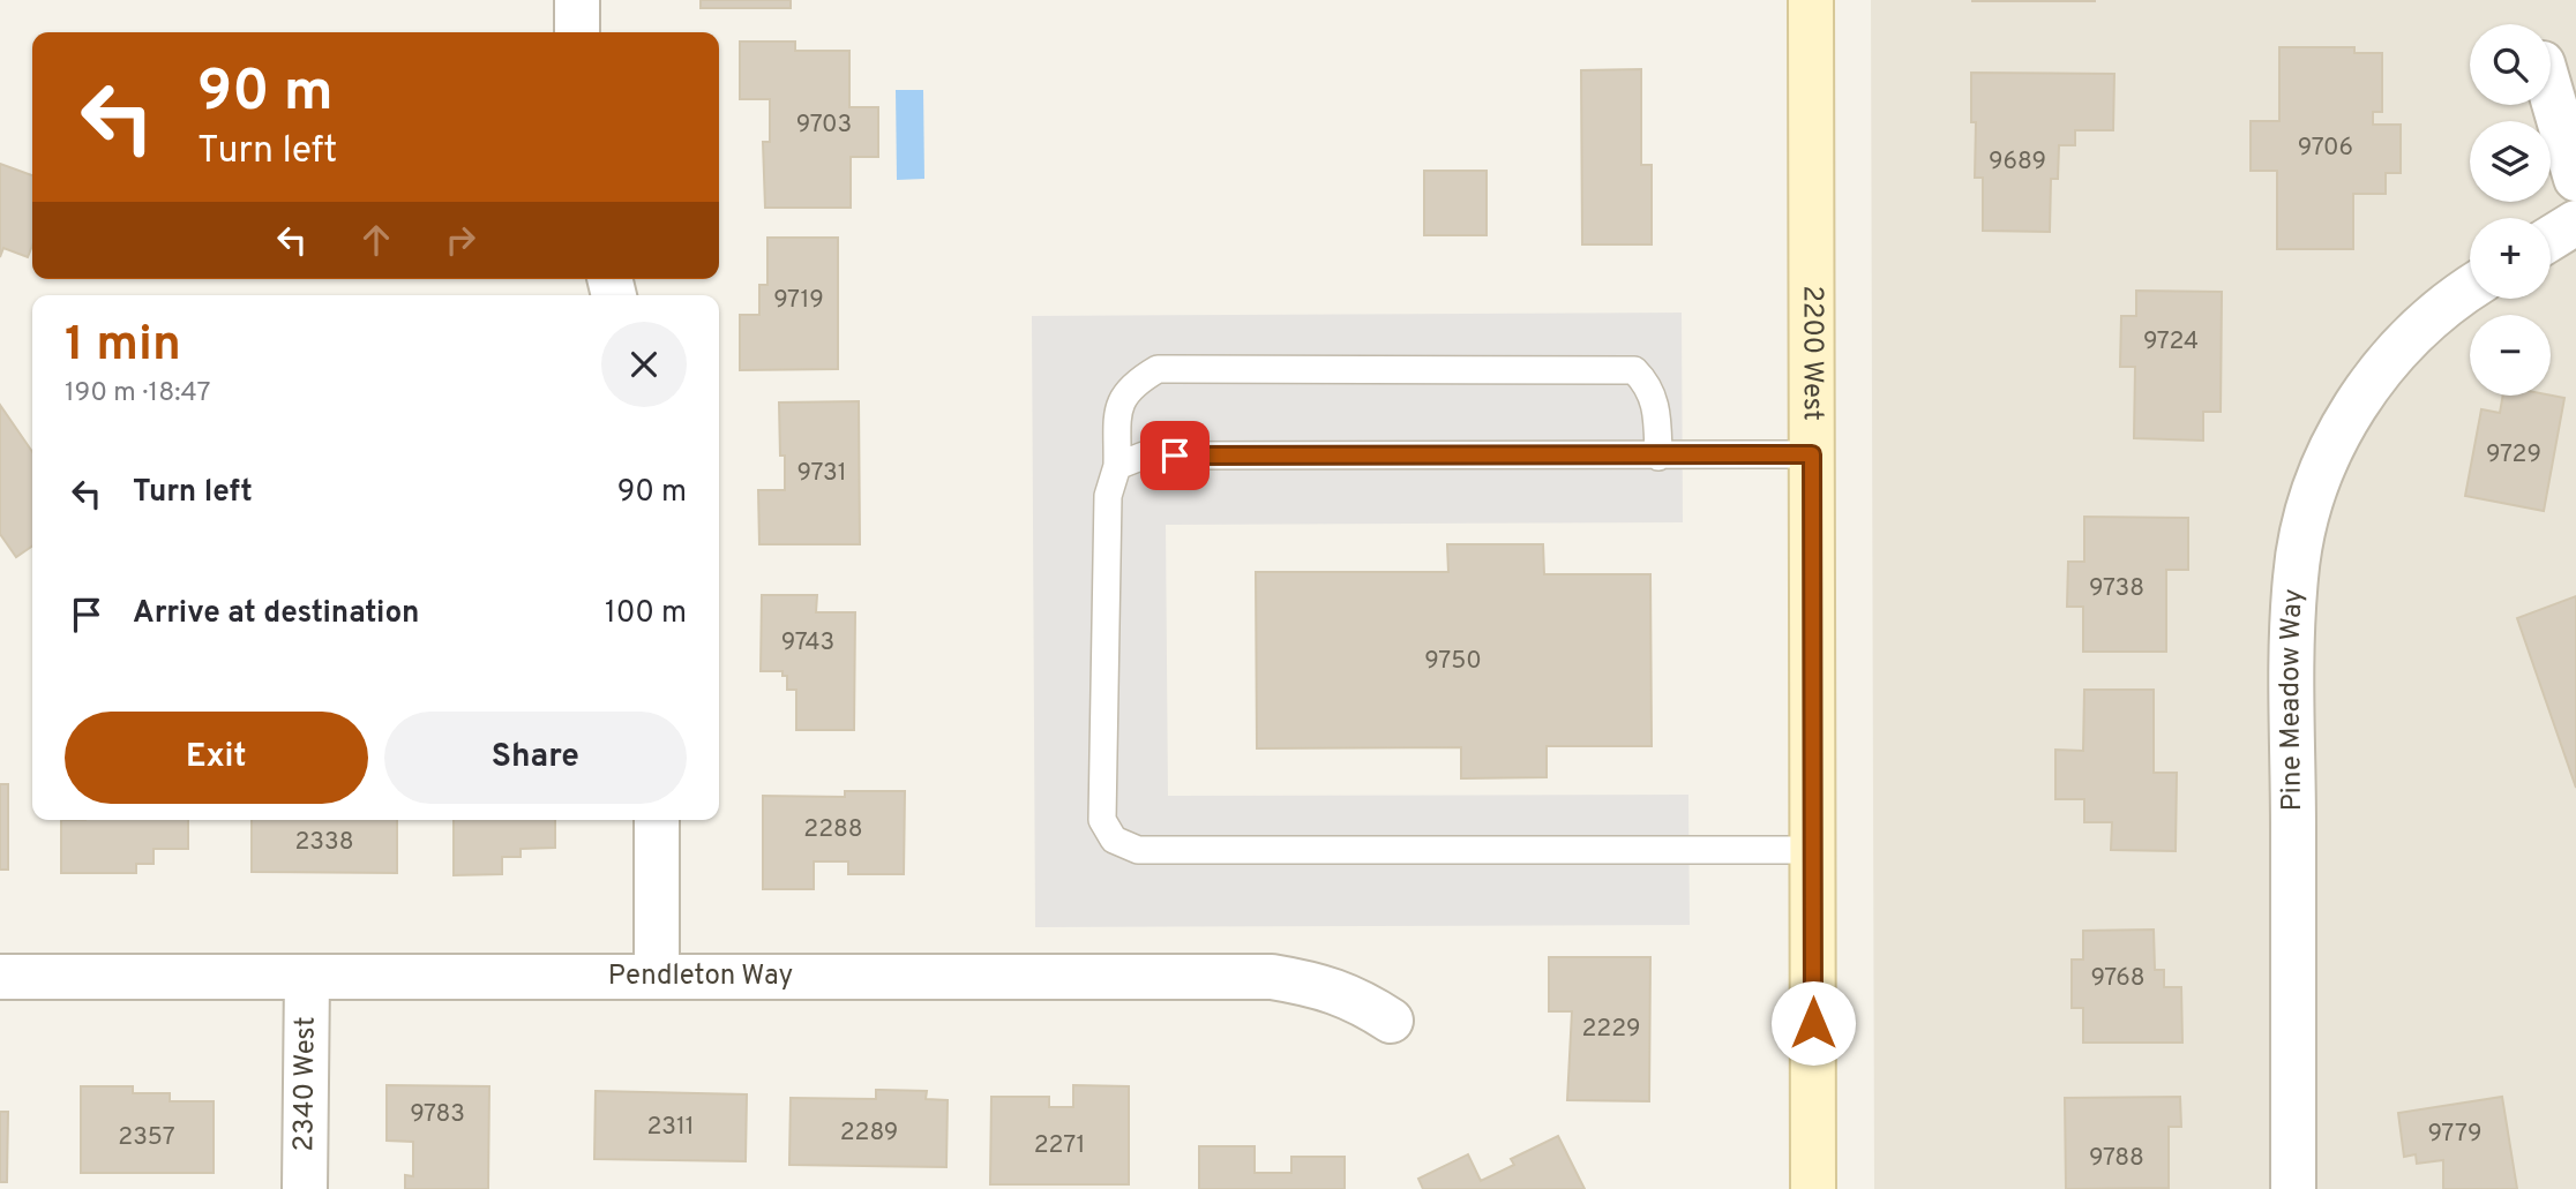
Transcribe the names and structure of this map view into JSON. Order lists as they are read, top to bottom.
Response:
{
  "streets": {
    "street": [
      "2200 West",
      "Pine Meadow Way",
      "Pendleton Way",
      "2340 West"
    ]
  },
  "crossings": [
    ["Pendleton Way", "2340 West"]
  ],
  "house_numbers": [
    "9703",
    "9706",
    "9689",
    "9719",
    "9724",
    "9729",
    "9731",
    "9738",
    "9743",
    "9750",
    "2288",
    "2338",
    "9768",
    "2229",
    "9783",
    "2311",
    "2289",
    "9779",
    "2357",
    "2271",
    "9788"
  ],
  "page": {
    "map_buttons": ["+", "−"],
    "turn": ["90 m", "Turn left"],
    "heading": ["1 min", "190 m · 18:47"],
    "list": [
      {
        "name": "Turn left",
        "value": "90 m"
      },
      {
        "name": "Arrive at destination",
        "value": "100 m"
      }
    ],
    "buttons": ["Exit", "Share"]
  }
}
